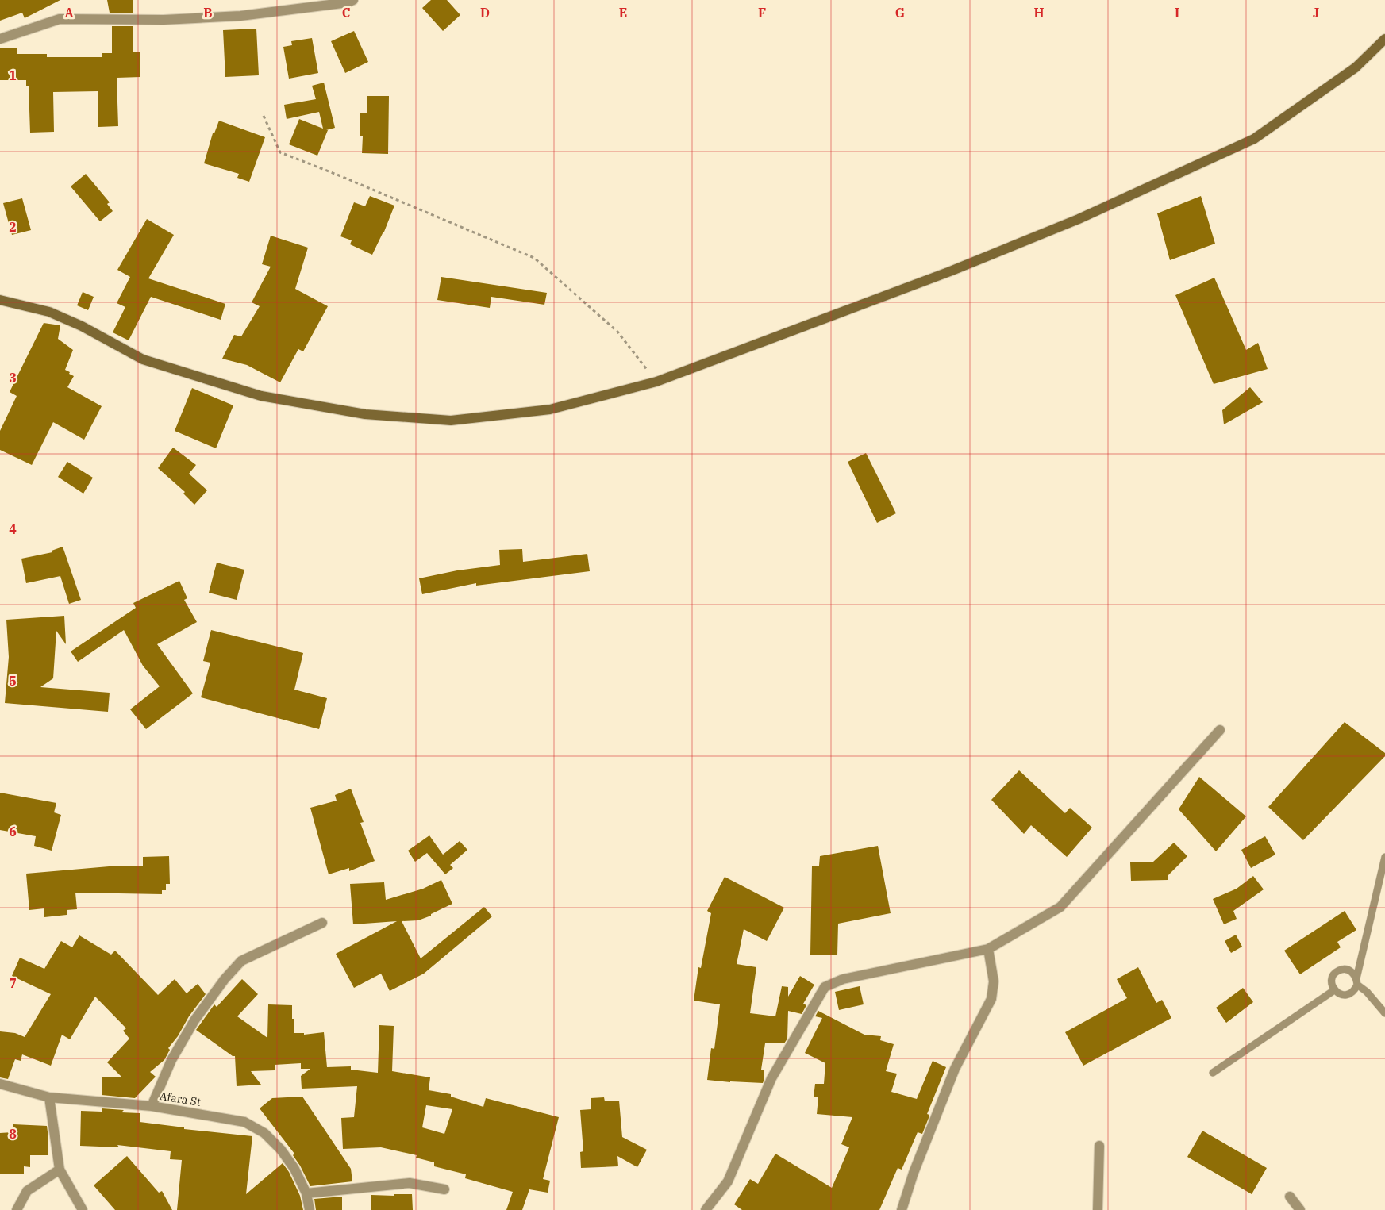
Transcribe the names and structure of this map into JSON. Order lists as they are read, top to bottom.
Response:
{
  "streets": {
    "street": ["Afara St"]
  },
  "grid": {
    "columns": [
      "A",
      "B",
      "C",
      "D",
      "E",
      "F",
      "G",
      "H",
      "I",
      "J"
    ],
    "rows": [
      "1",
      "2",
      "3",
      "4",
      "5",
      "6",
      "7",
      "8"
    ]
  }
}
